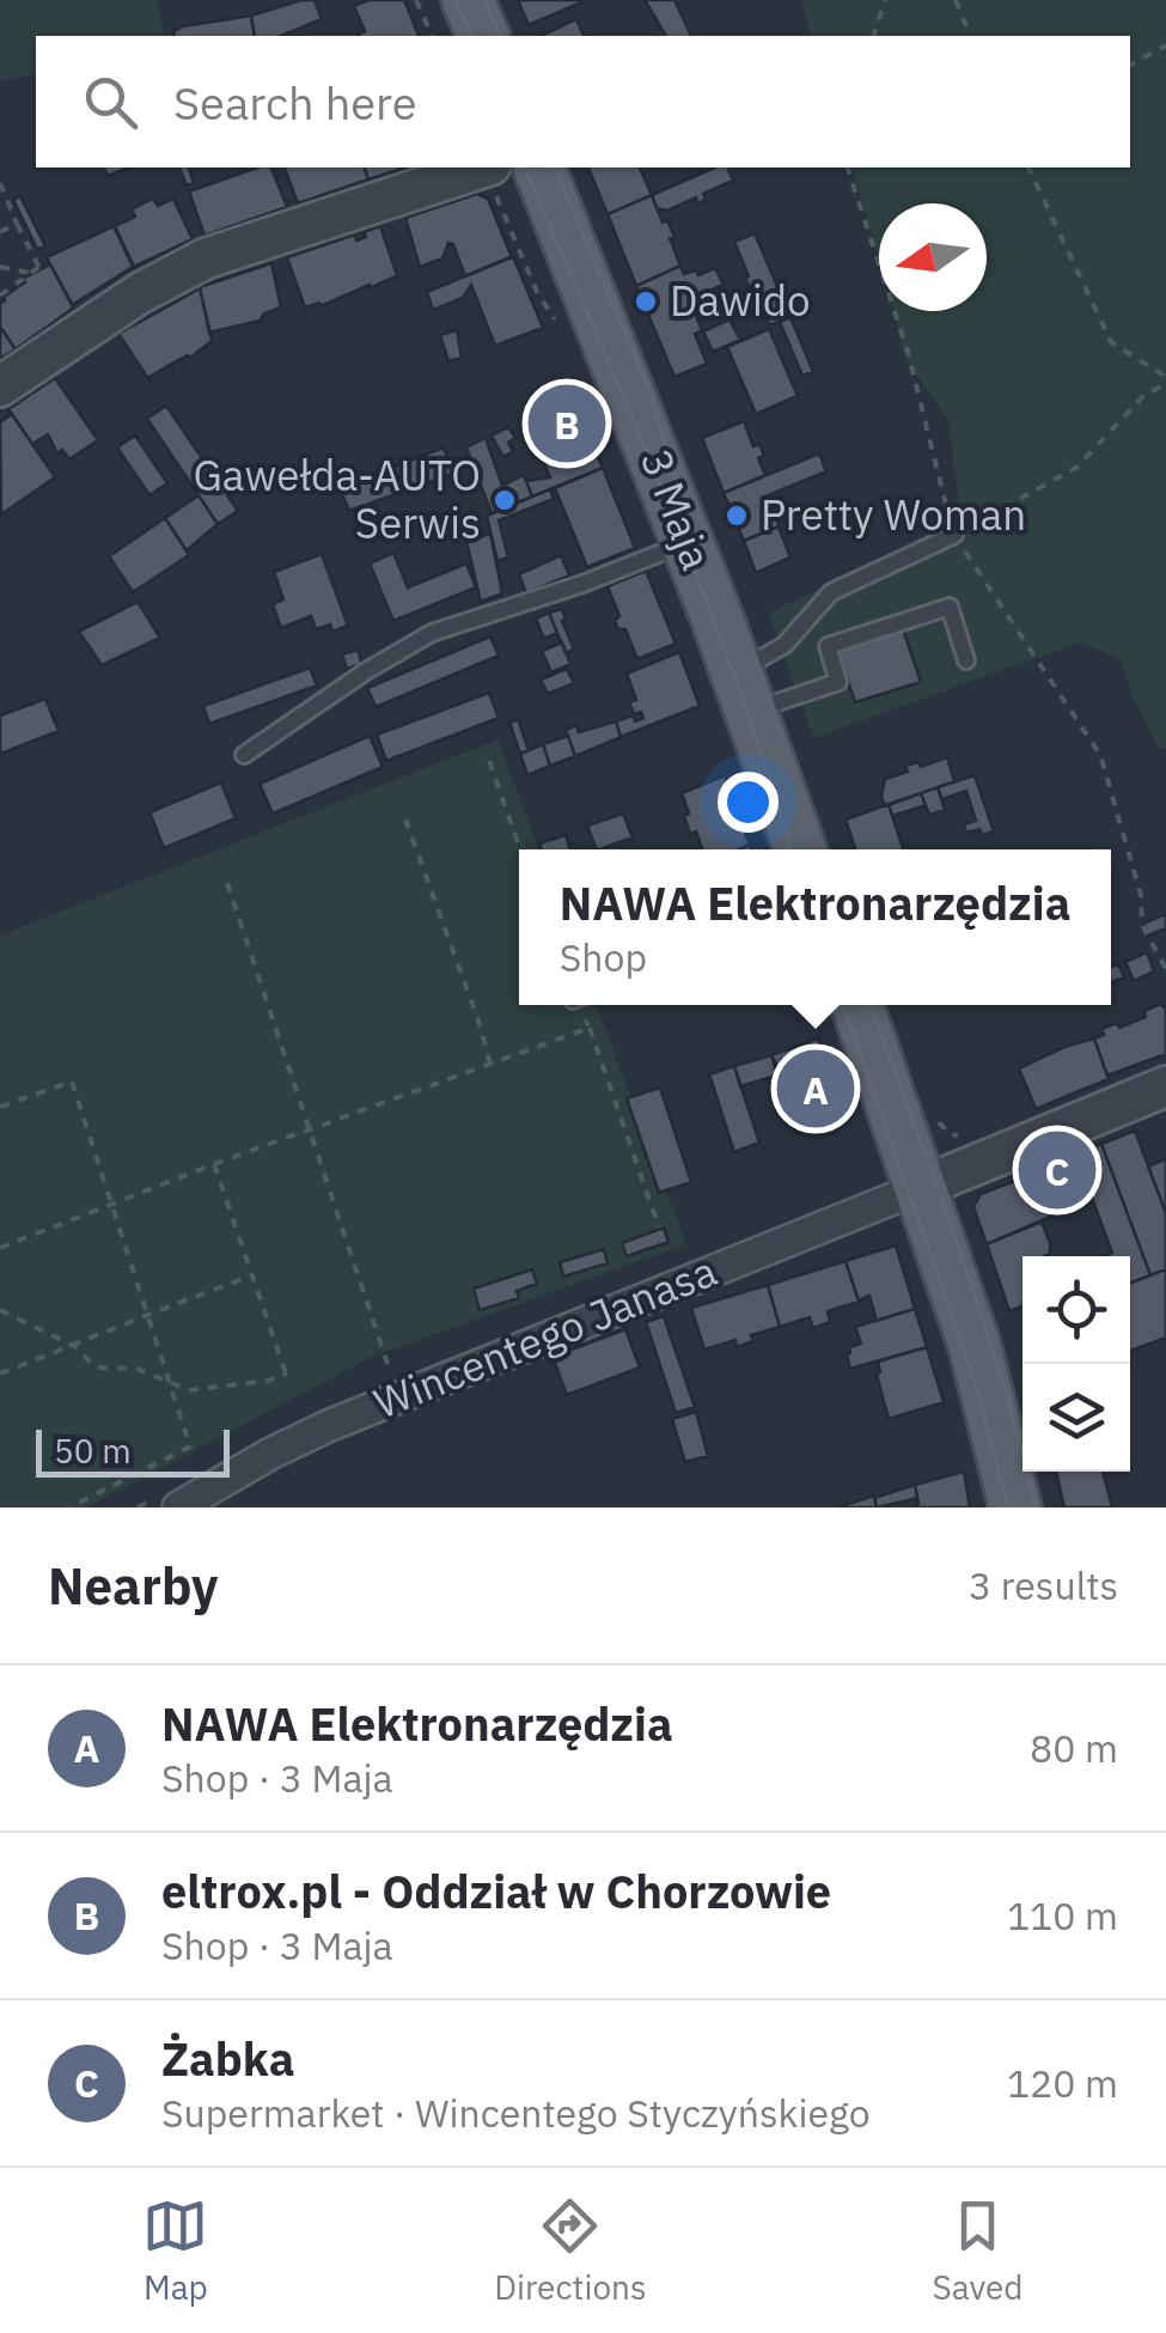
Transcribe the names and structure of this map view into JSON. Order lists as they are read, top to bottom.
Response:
{
  "streets": {
    "main road": ["3 Maja"],
    "street": ["Wincentego Janasa"]
  },
  "places": ["Dawido", "Gawełda-AUTO Serwis", "Pretty Woman"],
  "scale_bar": "50 m",
  "north": "left",
  "page": {
    "search": "Search here",
    "pins": ["B", "A", "C"],
    "popup": ["NAWA Elektronarzędzia", "Shop"],
    "scale": "50 m",
    "heading": ["Nearby", "3 results"],
    "list": [
      {
        "mark": "A",
        "name": "NAWA Elektronarzędzia",
        "note": "Shop · 3 Maja",
        "value": "80 m"
      },
      {
        "mark": "B",
        "name": "eltrox.pl - Oddział w Chorzowie",
        "note": "Shop · 3 Maja",
        "value": "110 m"
      },
      {
        "mark": "C",
        "name": "Żabka",
        "note": "Supermarket · Wincentego Styczyńskiego",
        "value": "120 m"
      }
    ],
    "nav": ["Map", "Directions", "Saved"]
  }
}
